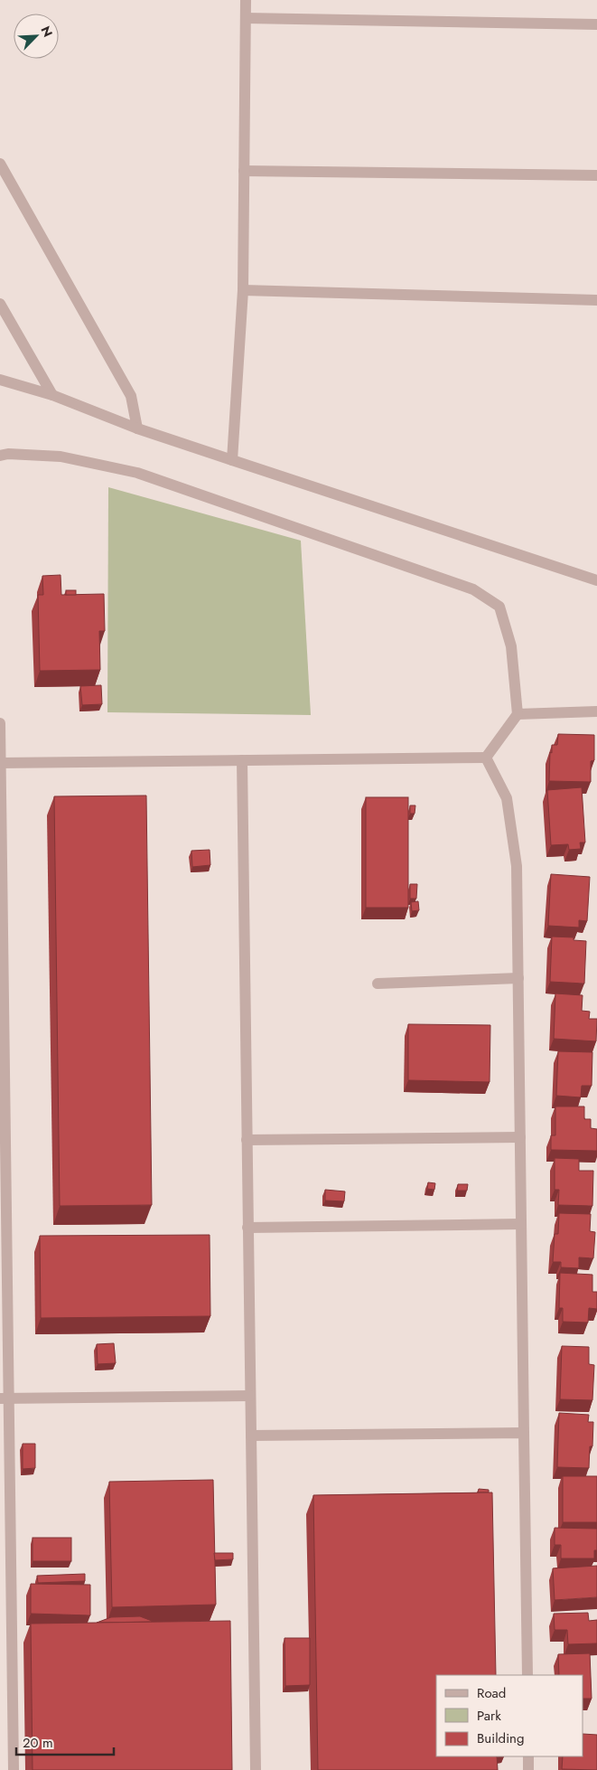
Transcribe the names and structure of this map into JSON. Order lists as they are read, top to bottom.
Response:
{
  "legend": ["Road", "Park", "Building"],
  "scale_bar": "20 m",
  "north": "top right"
}
